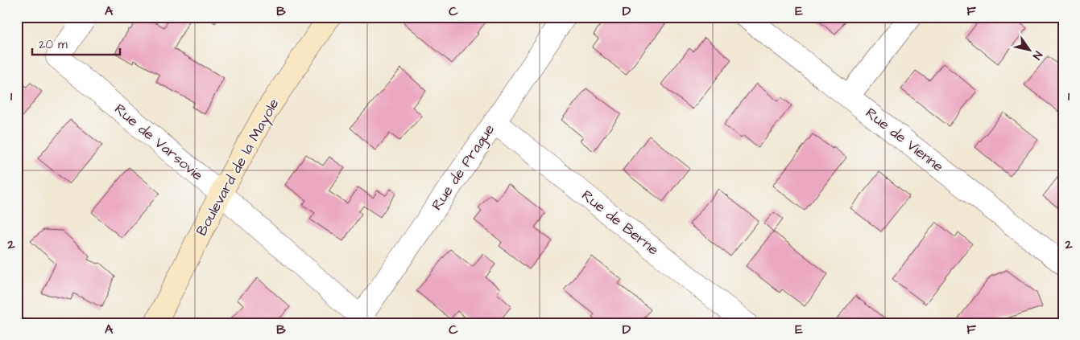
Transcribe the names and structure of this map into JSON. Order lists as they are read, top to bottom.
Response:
{
  "streets": {
    "main road": ["Boulevard de la Mayole"],
    "street": [
      "Rue de Vienne",
      "Rue de Varsovie",
      "Rue de Prague",
      "Rue de Berne"
    ]
  },
  "crossings": [
    ["Rue de Varsovie", "Boulevard de la Mayole"],
    ["Rue de Varsovie", "Rue de Prague"],
    ["Rue de Prague", "Rue de Berne"]
  ],
  "scale_bar": "20 m",
  "north": "bottom right",
  "grid": {
    "columns": [
      "A",
      "B",
      "C",
      "D",
      "E",
      "F"
    ],
    "rows": ["1", "2"]
  }
}
